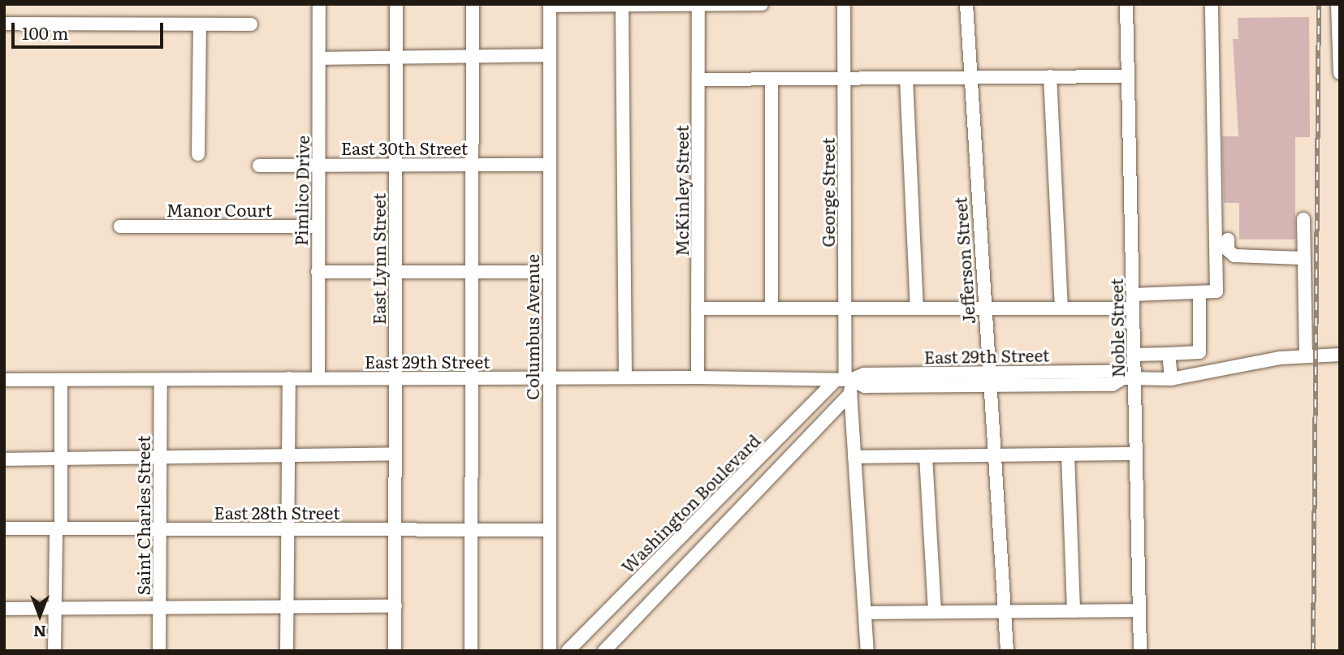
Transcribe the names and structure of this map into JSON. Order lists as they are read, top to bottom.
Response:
{
  "streets": {
    "street": [
      "East 30th Street",
      "Pimlico Drive",
      "McKinley Street",
      "George Street",
      "Manor Court",
      "East Lynn Street",
      "Jefferson Street",
      "Columbus Avenue",
      "Noble Street",
      "East 29th Street",
      "Washington Boulevard",
      "East 28th Street",
      "Saint Charles Street"
    ]
  },
  "crossings": [
    ["East 30th Street", "Pimlico Drive"],
    ["East 30th Street", "East Lynn Street"],
    ["East 30th Street", "Columbus Avenue"],
    ["Pimlico Drive", "Manor Court"],
    ["Pimlico Drive", "East 29th Street"],
    ["McKinley Street", "East 29th Street"],
    ["George Street", "East 29th Street"],
    ["George Street", "Washington Boulevard"],
    ["East Lynn Street", "East 29th Street"],
    ["East Lynn Street", "East 28th Street"],
    ["Jefferson Street", "East 29th Street"],
    ["Columbus Avenue", "East 29th Street"],
    ["Columbus Avenue", "East 28th Street"],
    ["Noble Street", "East 29th Street"],
    ["East 29th Street", "Washington Boulevard"],
    ["East 29th Street", "Saint Charles Street"],
    ["East 28th Street", "Saint Charles Street"]
  ],
  "scale_bar": "100 m",
  "north": "bottom"
}
